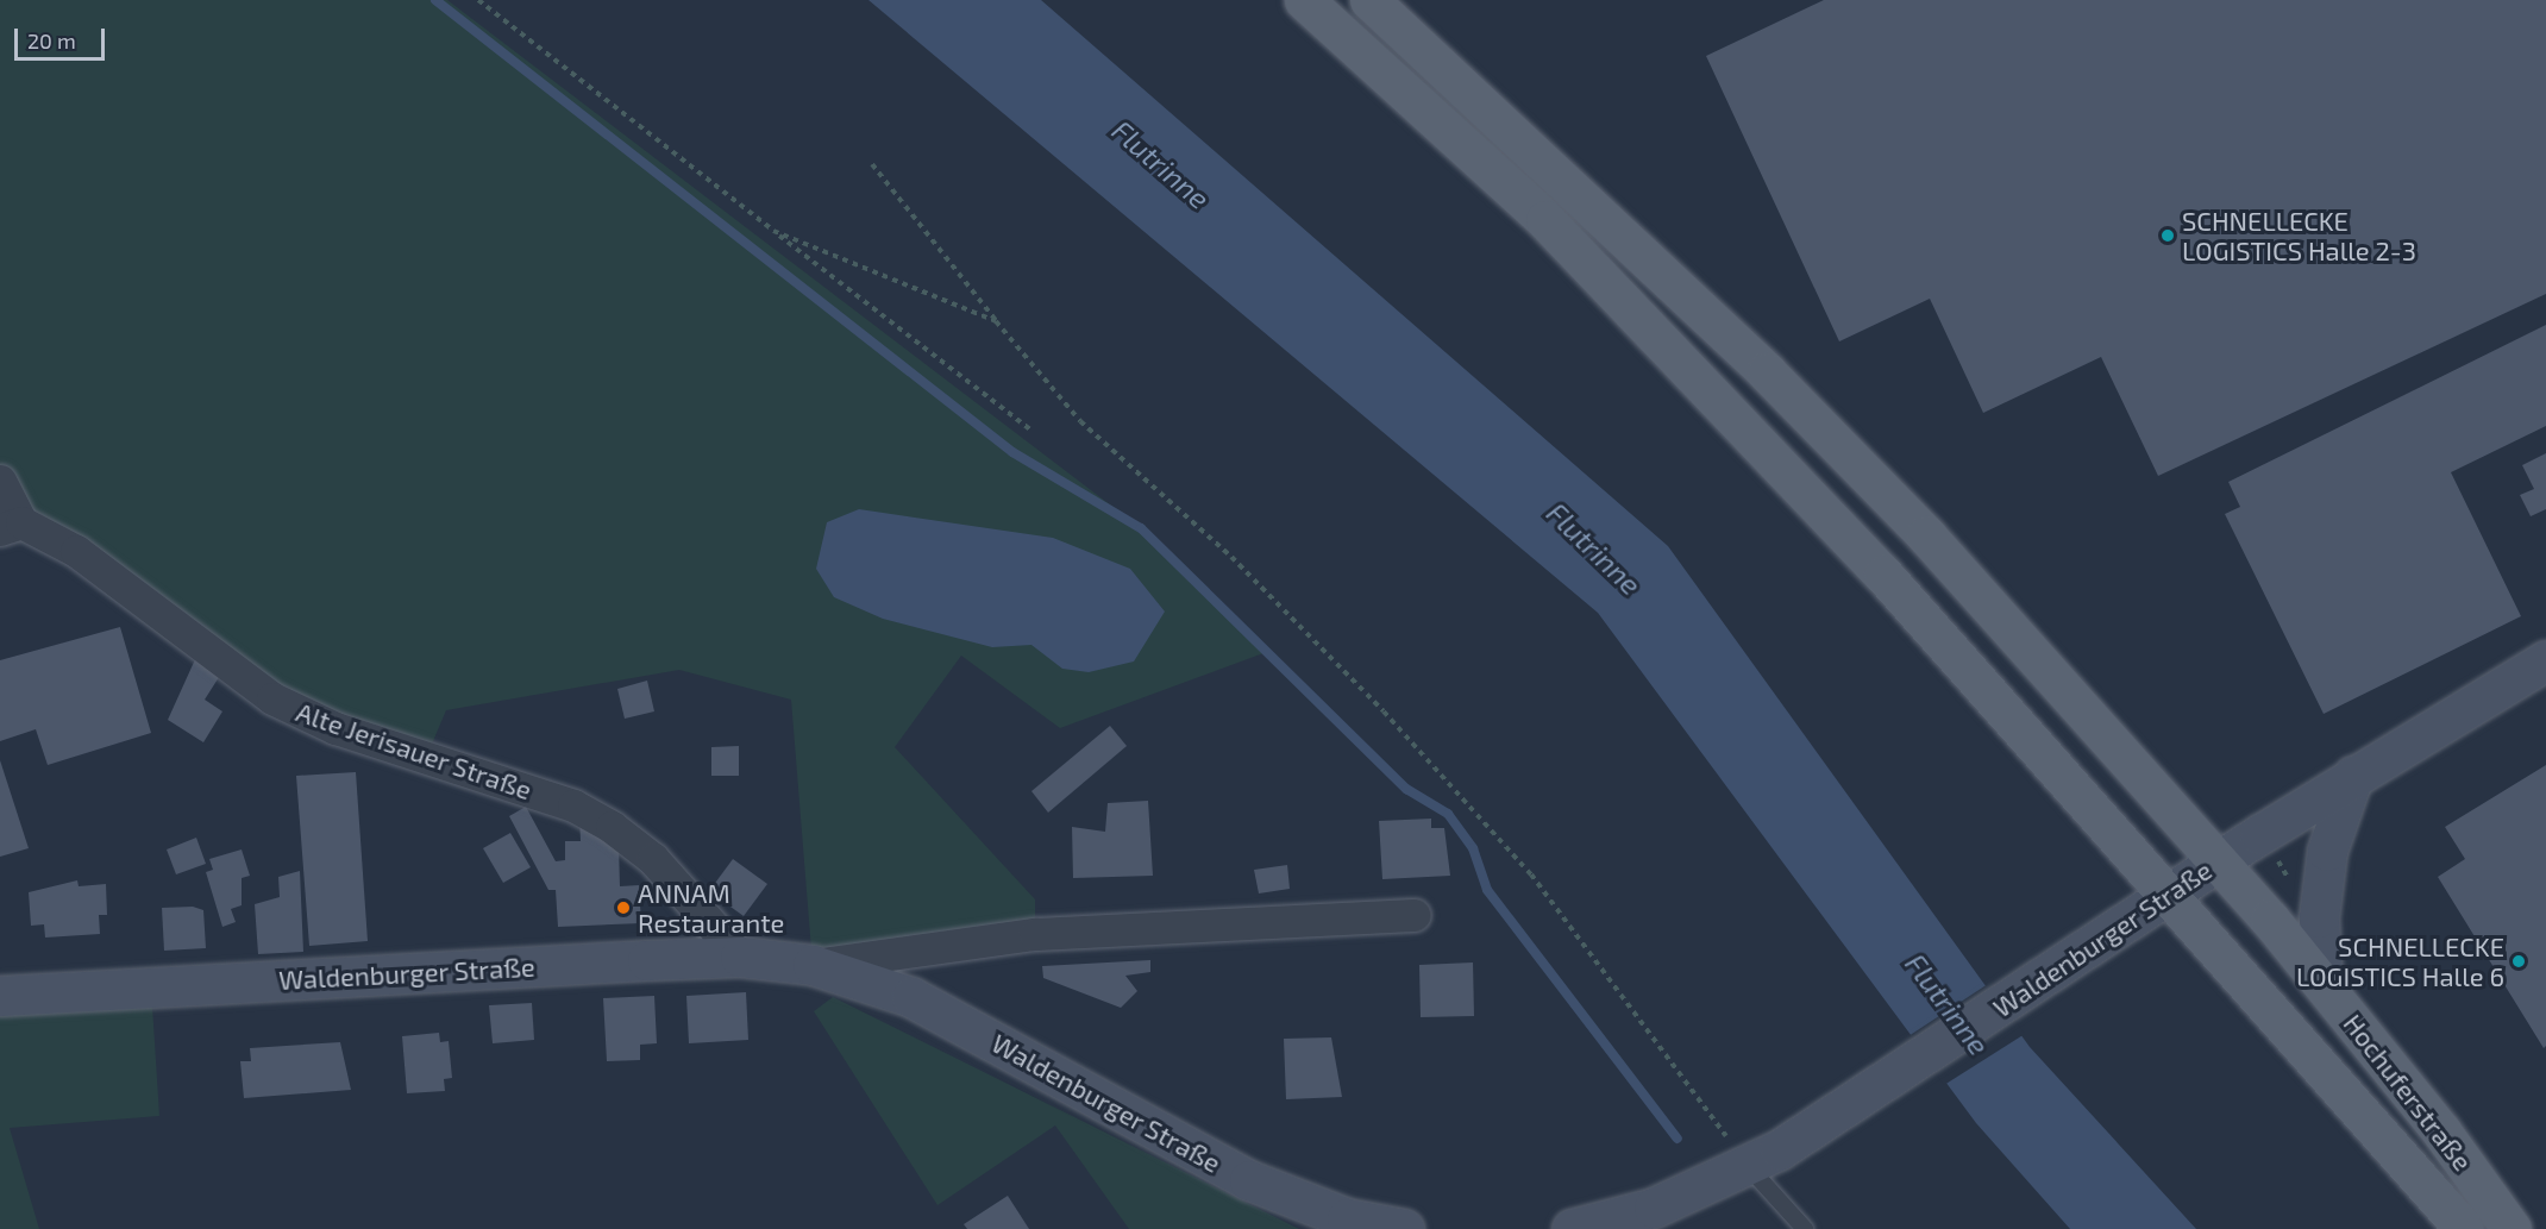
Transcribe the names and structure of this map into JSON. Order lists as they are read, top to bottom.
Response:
{
  "streets": {
    "main road": ["Hochuferstraße"],
    "street": ["Alte Jerisauer Straße", "Waldenburger Straße"]
  },
  "crossings": [
    ["Alte Jerisauer Straße", "Waldenburger Straße"],
    ["Waldenburger Straße", "Hochuferstraße"]
  ],
  "water": ["Flutrinne"],
  "places": ["SCHNELLECKE LOGISTICS Halle 2-3", "ANNAM Restaurante", "SCHNELLECKE LOGISTICS Halle 6"],
  "scale_bar": "20 m"
}
